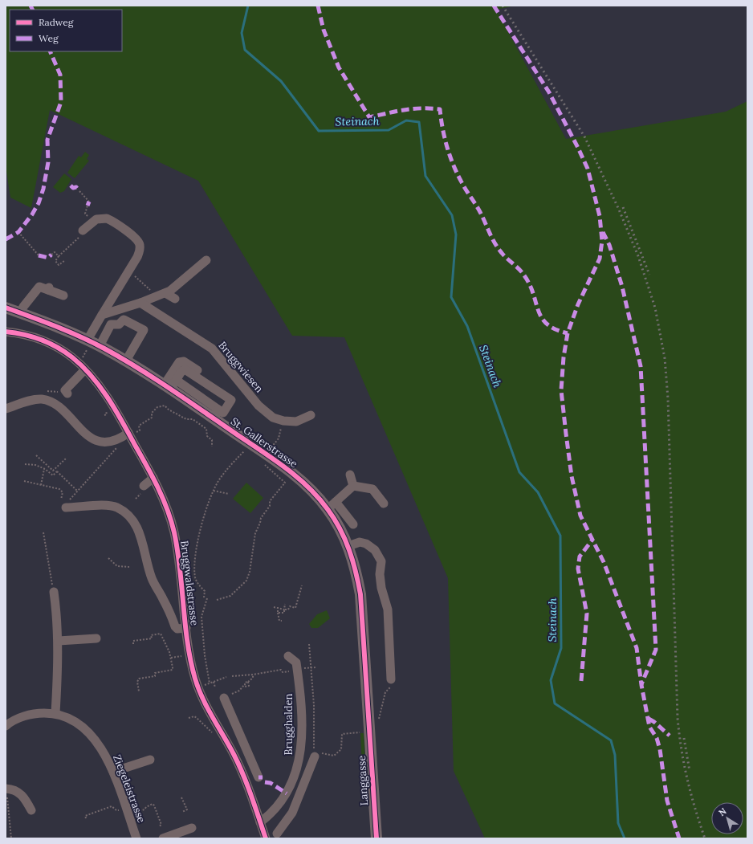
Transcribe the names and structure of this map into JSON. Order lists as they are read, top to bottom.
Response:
{
  "streets": {
    "main road": ["St. Gallerstrasse", "Langgasse"],
    "street": [
      "Bruggwiesen",
      "Bruggwaldstrasse",
      "Brugghalden",
      "Ziegeleistrasse"
    ]
  },
  "crossings": [
    ["St. Gallerstrasse", "Langgasse"],
    ["Bruggwaldstrasse", "Brugghalden"]
  ],
  "water": ["Steinach"],
  "legend": ["Radweg", "Weg"],
  "north": "top left"
}
